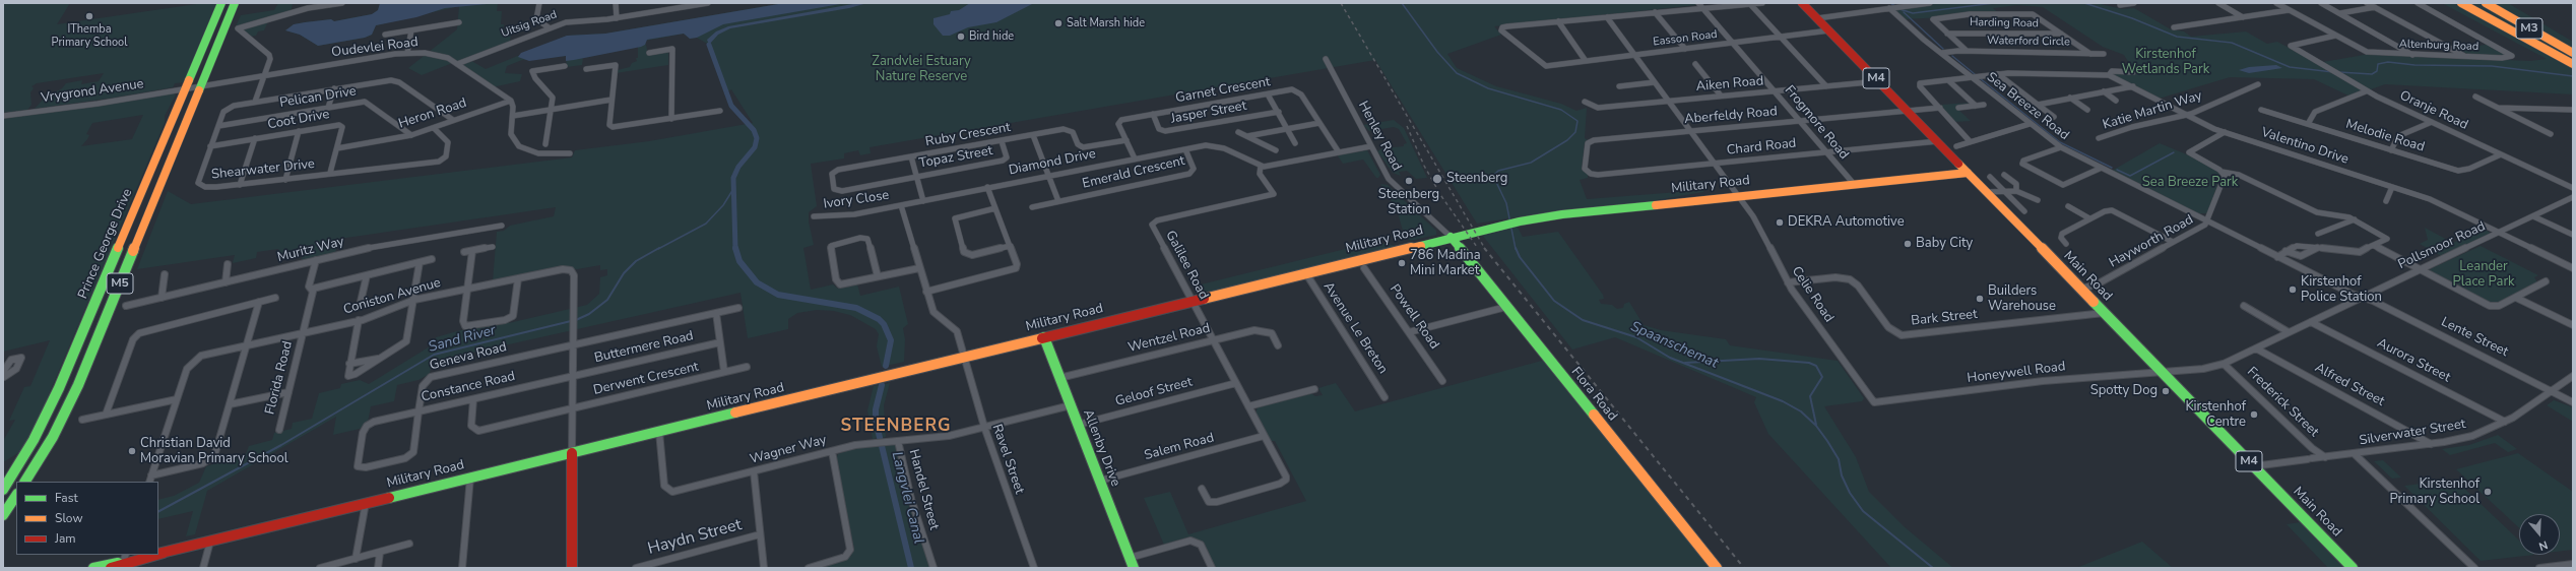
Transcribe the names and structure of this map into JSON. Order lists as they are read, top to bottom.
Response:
{
  "streets": {
    "main road": [
      "M3",
      "M4",
      "Military Road",
      "Prince George Drive",
      "Main Road",
      "M5",
      "Flora Road",
      "Allenby Drive"
    ],
    "street": [
      "Harding Road",
      "Uitsig Road",
      "Easson Road",
      "Waterford Circle",
      "Altenburg Road",
      "Oudevlei Road",
      "Aiken Road",
      "Garnet Crescent",
      "Vrygrond Avenue",
      "Pelican Drive",
      "Sea Breeze Road",
      "Katie Martin Way",
      "Oranje Road",
      "Jasper Street",
      "Heron Road",
      "Aberfeldy Road",
      "Coot Drive",
      "Frogmore Road",
      "Ruby Crescent",
      "Henley Road",
      "Melodie Road",
      "Valentino Drive",
      "Chard Road",
      "Topaz Street",
      "Diamond Drive",
      "Shearwater Drive",
      "Emerald Crescent",
      "Ivory Close",
      "Hayworth Road",
      "Pollsmoor Road",
      "Muritz Way",
      "Galilee Road",
      "Celie Road",
      "Coniston Avenue",
      "Powell Road",
      "Bark Street",
      "Avenue Le Breton",
      "Lente Street",
      "Wentzel Road",
      "Buttermere Road",
      "Geneva Road",
      "Aurora Street",
      "Honeywell Road",
      "Florida Road",
      "Derwent Crescent",
      "Alfred Street",
      "Constance Road",
      "Geloof Street",
      "Frederick Street",
      "Silverwater Street",
      "Salem Road",
      "Wagner Way",
      "Ravel Street",
      "Handel Street",
      "Haydn Street"
    ]
  },
  "crossings": [
    ["Harding Road", "Waterford Circle"],
    ["Uitsig Road", "Oudevlei Road"],
    ["Easson Road", "Frogmore Road"],
    ["Easson Road", "Main Road"],
    ["Easson Road", "Celie Road"],
    ["Waterford Circle", "Sea Breeze Road"],
    ["Altenburg Road", "Oranje Road"],
    ["Oudevlei Road", "Vrygrond Avenue"],
    ["Oudevlei Road", "Heron Road"],
    ["Oudevlei Road", "Prince George Drive"],
    ["Aiken Road", "Frogmore Road"],
    ["Aiken Road", "Main Road"],
    ["Aiken Road", "Celie Road"],
    ["Garnet Crescent", "Jasper Street"],
    ["Garnet Crescent", "Ruby Crescent"],
    ["Garnet Crescent", "Diamond Drive"],
    ["Vrygrond Avenue", "Prince George Drive"],
    ["Pelican Drive", "Heron Road"],
    ["Pelican Drive", "Shearwater Drive"],
    ["Sea Breeze Road", "Valentino Drive"],
    ["Sea Breeze Road", "Hayworth Road"],
    ["Sea Breeze Road", "Pollsmoor Road"],
    ["Sea Breeze Road", "Lente Street"],
    ["Katie Martin Way", "Valentino Drive"],
    ["Oranje Road", "Melodie Road"],
    ["Heron Road", "Coot Drive"],
    ["Heron Road", "Shearwater Drive"],
    ["Aberfeldy Road", "Frogmore Road"],
    ["Aberfeldy Road", "Valentino Drive"],
    ["Aberfeldy Road", "Chard Road"],
    ["Aberfeldy Road", "Main Road"],
    ["Aberfeldy Road", "Celie Road"],
    ["Coot Drive", "Shearwater Drive"],
    ["Frogmore Road", "Chard Road"],
    ["Frogmore Road", "Military Road"],
    ["Ruby Crescent", "Topaz Street"],
    ["Ruby Crescent", "Diamond Drive"],
    ["Henley Road", "Military Road"],
    ["Henley Road", "Flora Road"],
    ["Valentino Drive", "Pollsmoor Road"],
    ["Chard Road", "Main Road"],
    ["Chard Road", "Celie Road"],
    ["Diamond Drive", "Emerald Crescent"],
    ["Diamond Drive", "Ivory Close"],
    ["Diamond Drive", "Galilee Road"],
    ["Military Road", "Galilee Road"],
    ["Military Road", "Main Road"],
    ["Military Road", "Celie Road"],
    ["Military Road", "Coniston Avenue"],
    ["Military Road", "Avenue Le Breton"],
    ["Military Road", "Flora Road"],
    ["Military Road", "Allenby Drive"],
    ["Military Road", "Wagner Way"],
    ["Military Road", "Ravel Street"],
    ["Hayworth Road", "Main Road"],
    ["Pollsmoor Road", "Main Road"],
    ["Pollsmoor Road", "Lente Street"],
    ["Pollsmoor Road", "Aurora Street"],
    ["Pollsmoor Road", "Honeywell Road"],
    ["Pollsmoor Road", "Alfred Street"],
    ["Pollsmoor Road", "Frederick Street"],
    ["Muritz Way", "Florida Road"],
    ["Galilee Road", "Wentzel Road"],
    ["Galilee Road", "Geloof Street"],
    ["Galilee Road", "Salem Road"],
    ["Main Road", "Bark Street"],
    ["Main Road", "Honeywell Road"],
    ["Main Road", "Silverwater Street"],
    ["Celie Road", "Bark Street"],
    ["Celie Road", "Honeywell Road"],
    ["Coniston Avenue", "Buttermere Road"],
    ["Coniston Avenue", "Geneva Road"],
    ["Coniston Avenue", "Florida Road"],
    ["Coniston Avenue", "Derwent Crescent"],
    ["Coniston Avenue", "Constance Road"],
    ["Lente Street", "Silverwater Street"],
    ["Wentzel Road", "Allenby Drive"],
    ["Buttermere Road", "Constance Road"],
    ["Geneva Road", "Constance Road"],
    ["Aurora Street", "Silverwater Street"],
    ["Derwent Crescent", "Constance Road"],
    ["Alfred Street", "Silverwater Street"],
    ["Geloof Street", "Allenby Drive"],
    ["Frederick Street", "Silverwater Street"],
    ["Salem Road", "Allenby Drive"],
    ["Allenby Drive", "Wagner Way"],
    ["Wagner Way", "Ravel Street"],
    ["Wagner Way", "Handel Street"]
  ],
  "districts": ["STEENBERG"],
  "water": ["Sand River", "Spaanschemat", "Langvlei Canal"],
  "parks": [
    "Kirstenhof Wetlands Park",
    "Zandvlei Estuary Nature Reserve",
    "Sea Breeze Park",
    "Leander Place Park"
  ],
  "places": [
    "IThemba Primary School",
    "Salt Marsh hide",
    "Bird hide",
    "Steenberg",
    "Steenberg Station",
    "DEKRA Automotive",
    "Baby City",
    "786 Madina Mini Market",
    "Kirstenhof Police Station",
    "Builders Warehouse",
    "Spotty Dog",
    "Kirstenhof Centre",
    "Christian David Moravian Primary School",
    "Kirstenhof Primary School"
  ],
  "legend": ["Fast", "Slow", "Jam"],
  "north": "bottom"
}
